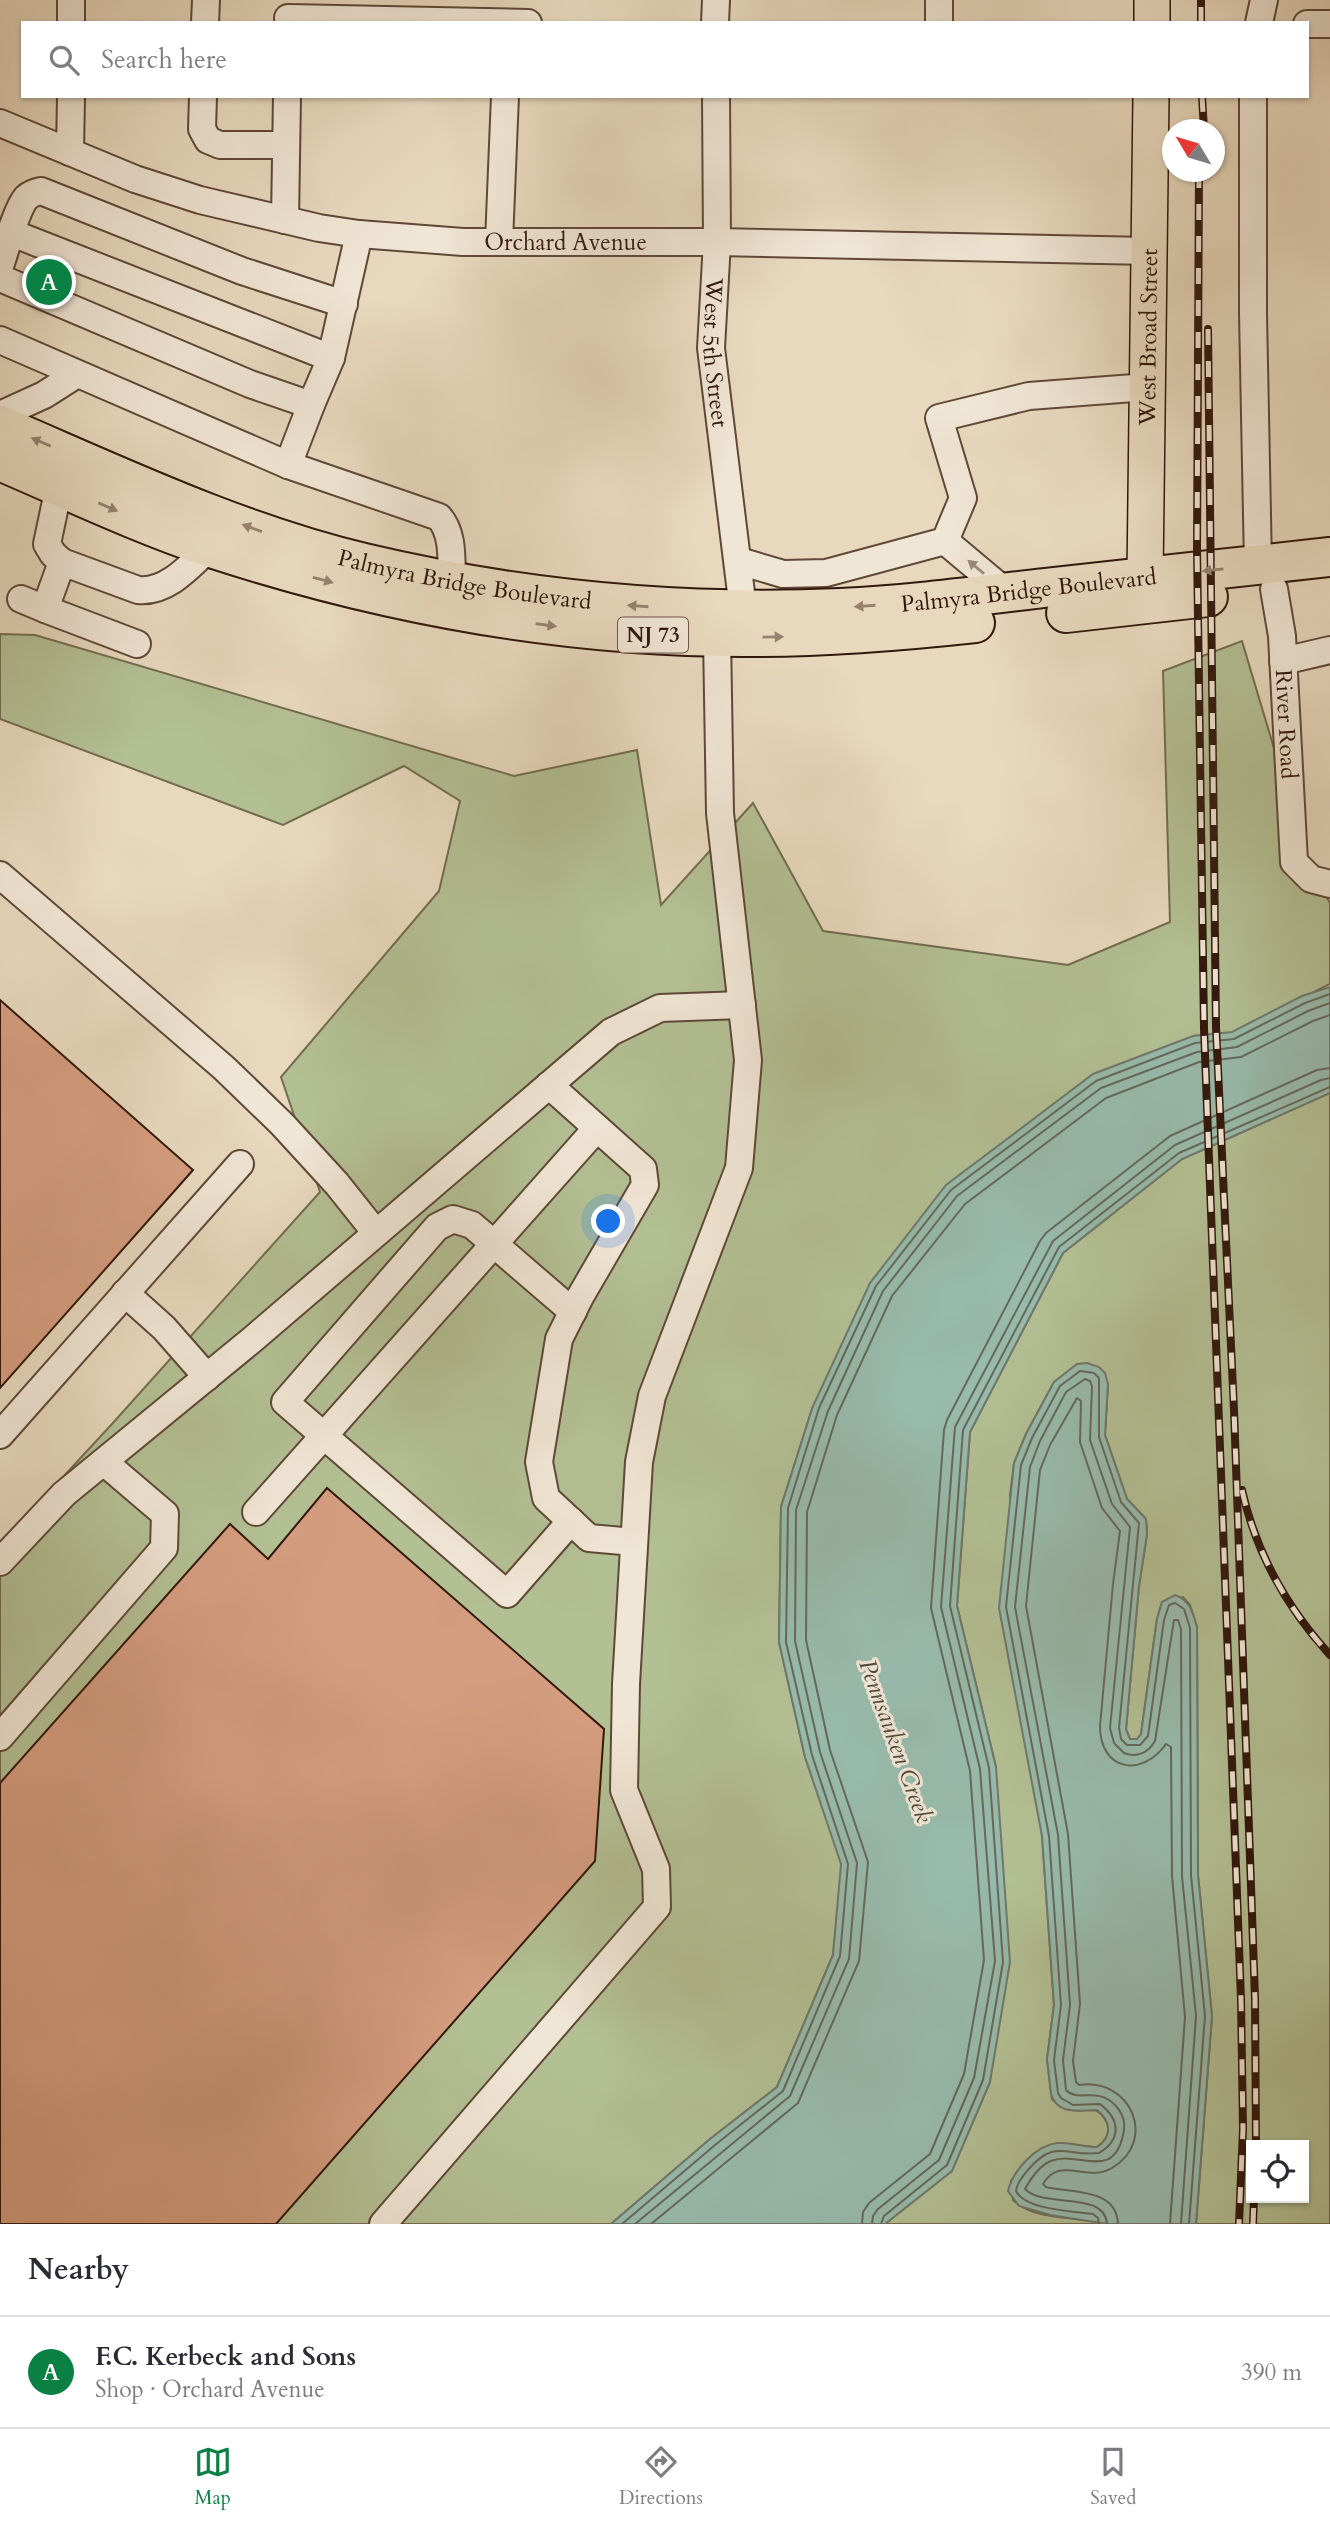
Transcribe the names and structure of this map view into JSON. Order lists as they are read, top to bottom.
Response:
{
  "streets": {
    "highway": ["Palmyra Bridge Boulevard", "NJ 73"],
    "main road": ["West Broad Street"],
    "street": ["Orchard Avenue", "West 5th Street", "River Road"]
  },
  "crossings": [
    ["Orchard Avenue", "West Broad Street"],
    ["Orchard Avenue", "West 5th Street"],
    ["West Broad Street", "Palmyra Bridge Boulevard"],
    ["West 5th Street", "Palmyra Bridge Boulevard"],
    ["Palmyra Bridge Boulevard", "River Road"]
  ],
  "water": ["Pennsauken Creek"],
  "north": "top left",
  "page": {
    "search": "Search here",
    "pins": "A",
    "heading": "Nearby",
    "list": [
      {
        "mark": "A",
        "name": "F.C. Kerbeck and Sons",
        "note": "Shop · Orchard Avenue",
        "value": "390 m"
      }
    ],
    "nav": ["Map", "Directions", "Saved"]
  }
}
